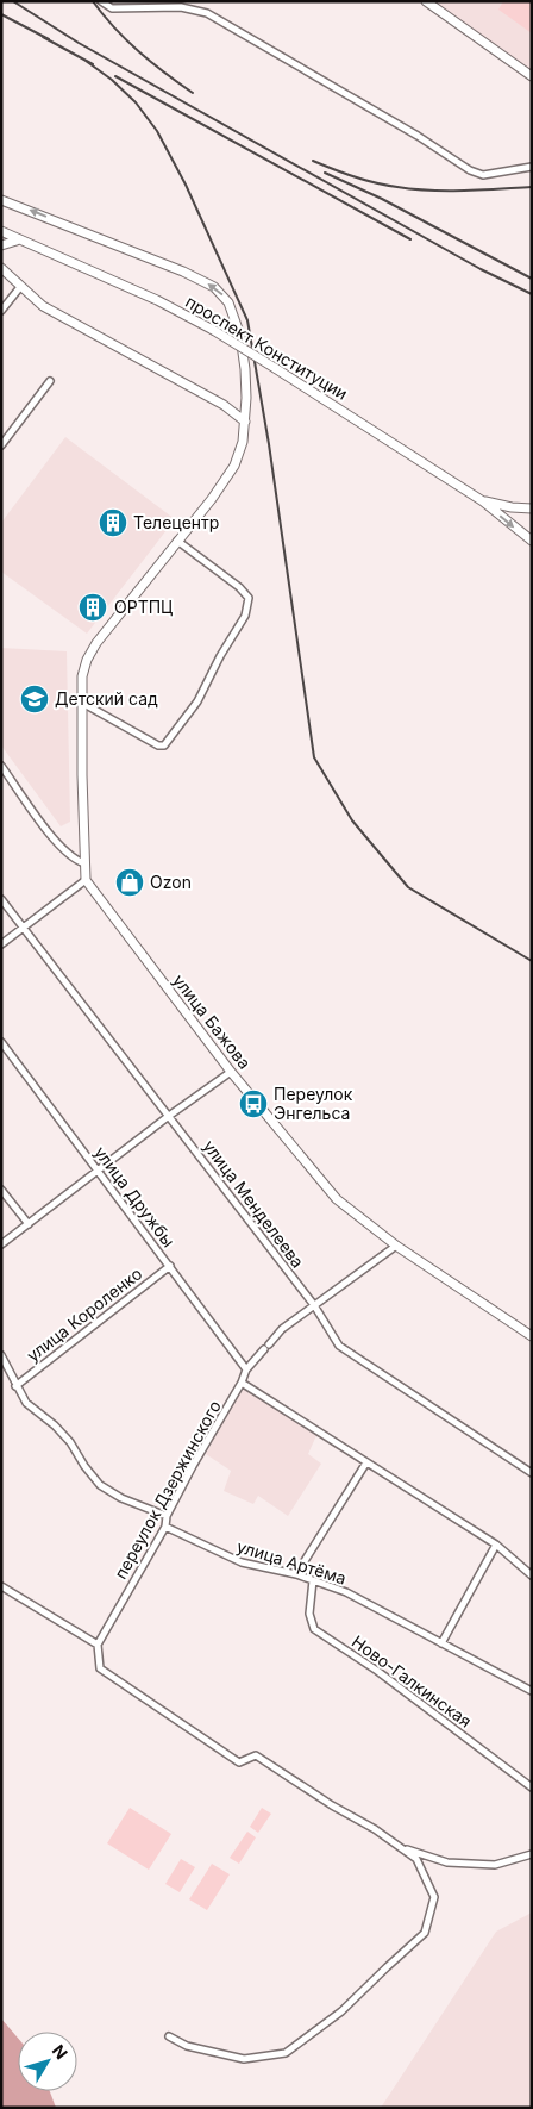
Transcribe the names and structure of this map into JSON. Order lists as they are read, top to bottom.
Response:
{
  "streets": {
    "main road": ["проспект Конституции", "улица Бажова"],
    "street": [
      "улица Дружбы",
      "улица Менделеева",
      "улица Короленко",
      "переулок Дзержинского",
      "улица Артёма",
      "Ново-Галкинская"
    ]
  },
  "crossings": [
    ["улица Бажова", "переулок Дзержинского"],
    ["улица Дружбы", "улица Короленко"],
    ["улица Дружбы", "переулок Дзержинского"],
    ["улица Менделеева", "переулок Дзержинского"],
    ["переулок Дзержинского", "улица Артёма"],
    ["улица Артёма", "Ново-Галкинская"]
  ],
  "places": {
    "building": ["Телецентр", "ОРТПЦ"],
    "school or university": ["Детский сад"],
    "shop": ["Ozon"],
    "bus stop": ["Переулок Энгельса"]
  },
  "north": "top right"
}
